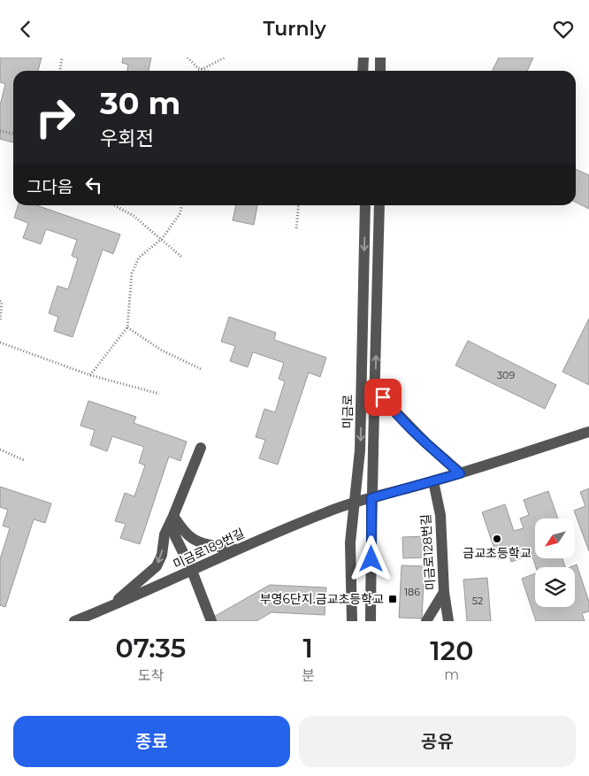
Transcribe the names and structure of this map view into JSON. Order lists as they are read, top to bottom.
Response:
{
  "streets": {
    "street": ["미금로", "미금로189번길", "미금로128번길"]
  },
  "crossings": [
    ["미금로", "미금로189번길"],
    ["미금로189번길", "미금로128번길"]
  ],
  "places": {
    "other": ["금교초등학교"],
    "transit": ["부영6단지.금교초등학교"]
  },
  "house_numbers": ["309", "186", "52"],
  "north": "bottom left",
  "page": {
    "header": "Turnly",
    "turn": ["30 m", "우회전"],
    "then": "그다음",
    "eta": [
      "07:35",
      "도착",
      "1",
      "분",
      "120",
      "m"
    ],
    "buttons": ["종료", "공유"]
  }
}
